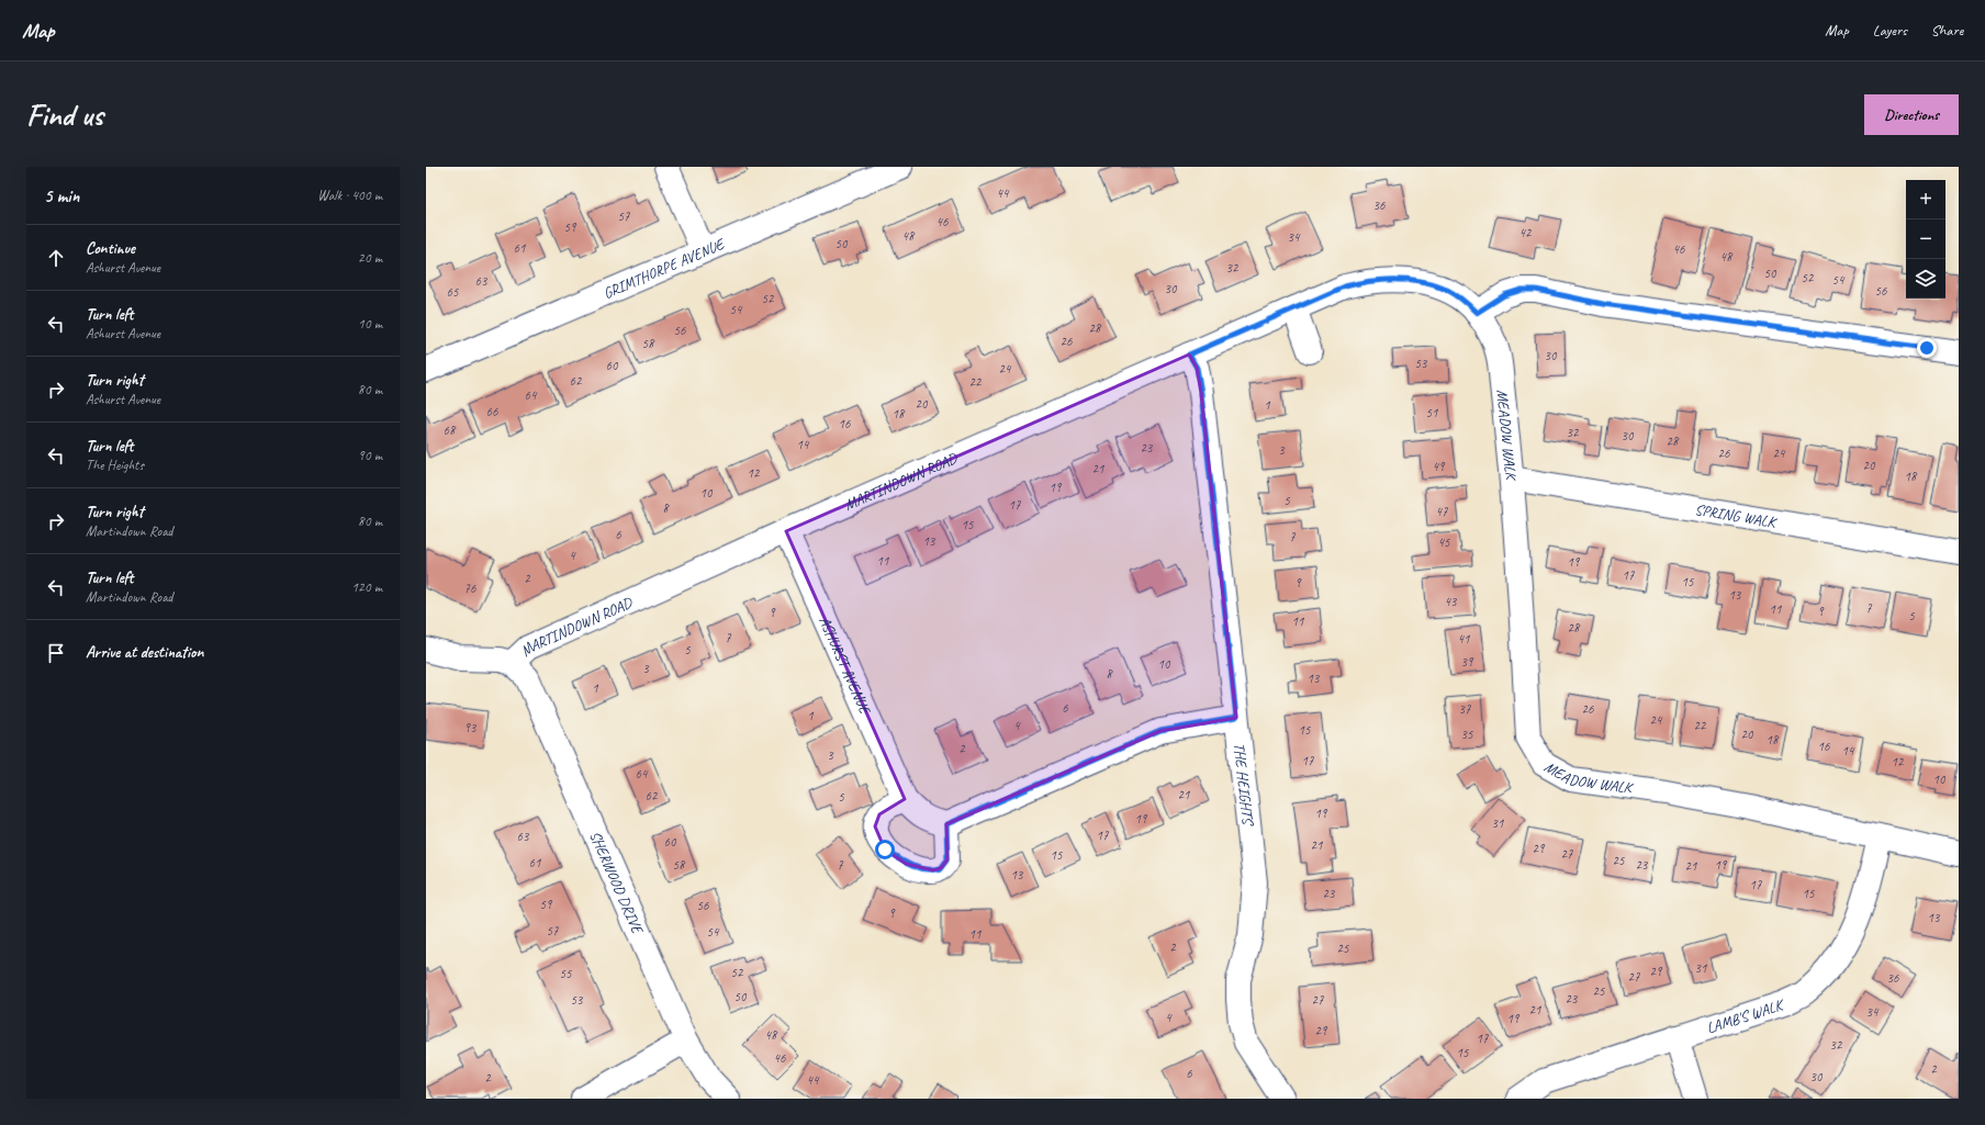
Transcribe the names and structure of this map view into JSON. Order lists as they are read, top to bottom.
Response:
{
  "streets": {
    "street": [
      "GRIMTHORPE AVENUE",
      "MEADOW WALK",
      "MARTINDOWN ROAD",
      "SPRING WALK",
      "ASHURST AVENUE",
      "THE HEIGHTS",
      "SHERWOOD DRIVE",
      "LAMB'S WALK"
    ]
  },
  "crossings": [
    ["MEADOW WALK", "MARTINDOWN ROAD"],
    ["MEADOW WALK", "SPRING WALK"],
    ["MEADOW WALK", "LAMB'S WALK"],
    ["MARTINDOWN ROAD", "ASHURST AVENUE"],
    ["MARTINDOWN ROAD", "THE HEIGHTS"],
    ["MARTINDOWN ROAD", "SHERWOOD DRIVE"]
  ],
  "house_numbers": [
    "44",
    "36",
    "57",
    "46",
    "59",
    "42",
    "48",
    "34",
    "50",
    "61",
    "46",
    "48",
    "32",
    "50",
    "52",
    "54",
    "63",
    "30",
    "56",
    "65",
    "52",
    "54",
    "28",
    "56",
    "26",
    "58",
    "30",
    "53",
    "60",
    "24",
    "62",
    "22",
    "64",
    "20",
    "1",
    "66",
    "51",
    "18",
    "16",
    "68",
    "32",
    "30",
    "28",
    "14",
    "23",
    "3",
    "26",
    "24",
    "20",
    "49",
    "21",
    "12",
    "18",
    "19",
    "10",
    "5",
    "17",
    "8",
    "47",
    "15",
    "6",
    "7",
    "13",
    "45",
    "4",
    "11",
    "19",
    "17",
    "2",
    "15",
    "9",
    "76",
    "13",
    "43",
    "7",
    "11",
    "9",
    "9",
    "5",
    "11",
    "28",
    "7",
    "41",
    "5",
    "39",
    "10",
    "3",
    "8",
    "13",
    "1",
    "6",
    "37",
    "26",
    "1",
    "24",
    "4",
    "22",
    "93",
    "15",
    "35",
    "20",
    "18",
    "16",
    "2",
    "14",
    "3",
    "17",
    "12",
    "64",
    "10",
    "21",
    "62",
    "5",
    "19",
    "19",
    "31",
    "17",
    "63",
    "60",
    "21",
    "29",
    "27",
    "15",
    "25",
    "61",
    "58",
    "7",
    "23",
    "19",
    "21",
    "13",
    "17",
    "23",
    "15",
    "59",
    "56",
    "9",
    "13",
    "57",
    "54",
    "11",
    "2",
    "25",
    "31",
    "29",
    "52",
    "55",
    "27",
    "36",
    "25",
    "50",
    "23",
    "53",
    "27",
    "21",
    "34",
    "4",
    "19",
    "29",
    "48",
    "17",
    "32",
    "15",
    "46",
    "2",
    "6",
    "30",
    "2",
    "44"
  ],
  "page": {
    "header": "Map",
    "nav": ["Map", "Layers", "Share"],
    "buttons": "Directions",
    "title": "Find us",
    "heading": ["5 min", "Walk · 400 m"],
    "map_buttons": ["+", "−"],
    "list": [
      ["Continue", "Ashurst Avenue", "20 m"],
      ["Turn left", "Ashurst Avenue", "10 m"],
      ["Turn right", "Ashurst Avenue", "80 m"],
      ["Turn left", "The Heights", "90 m"],
      ["Turn right", "Martindown Road", "80 m"],
      ["Turn left", "Martindown Road", "120 m"],
      "Arrive at destination"
    ]
  }
}
